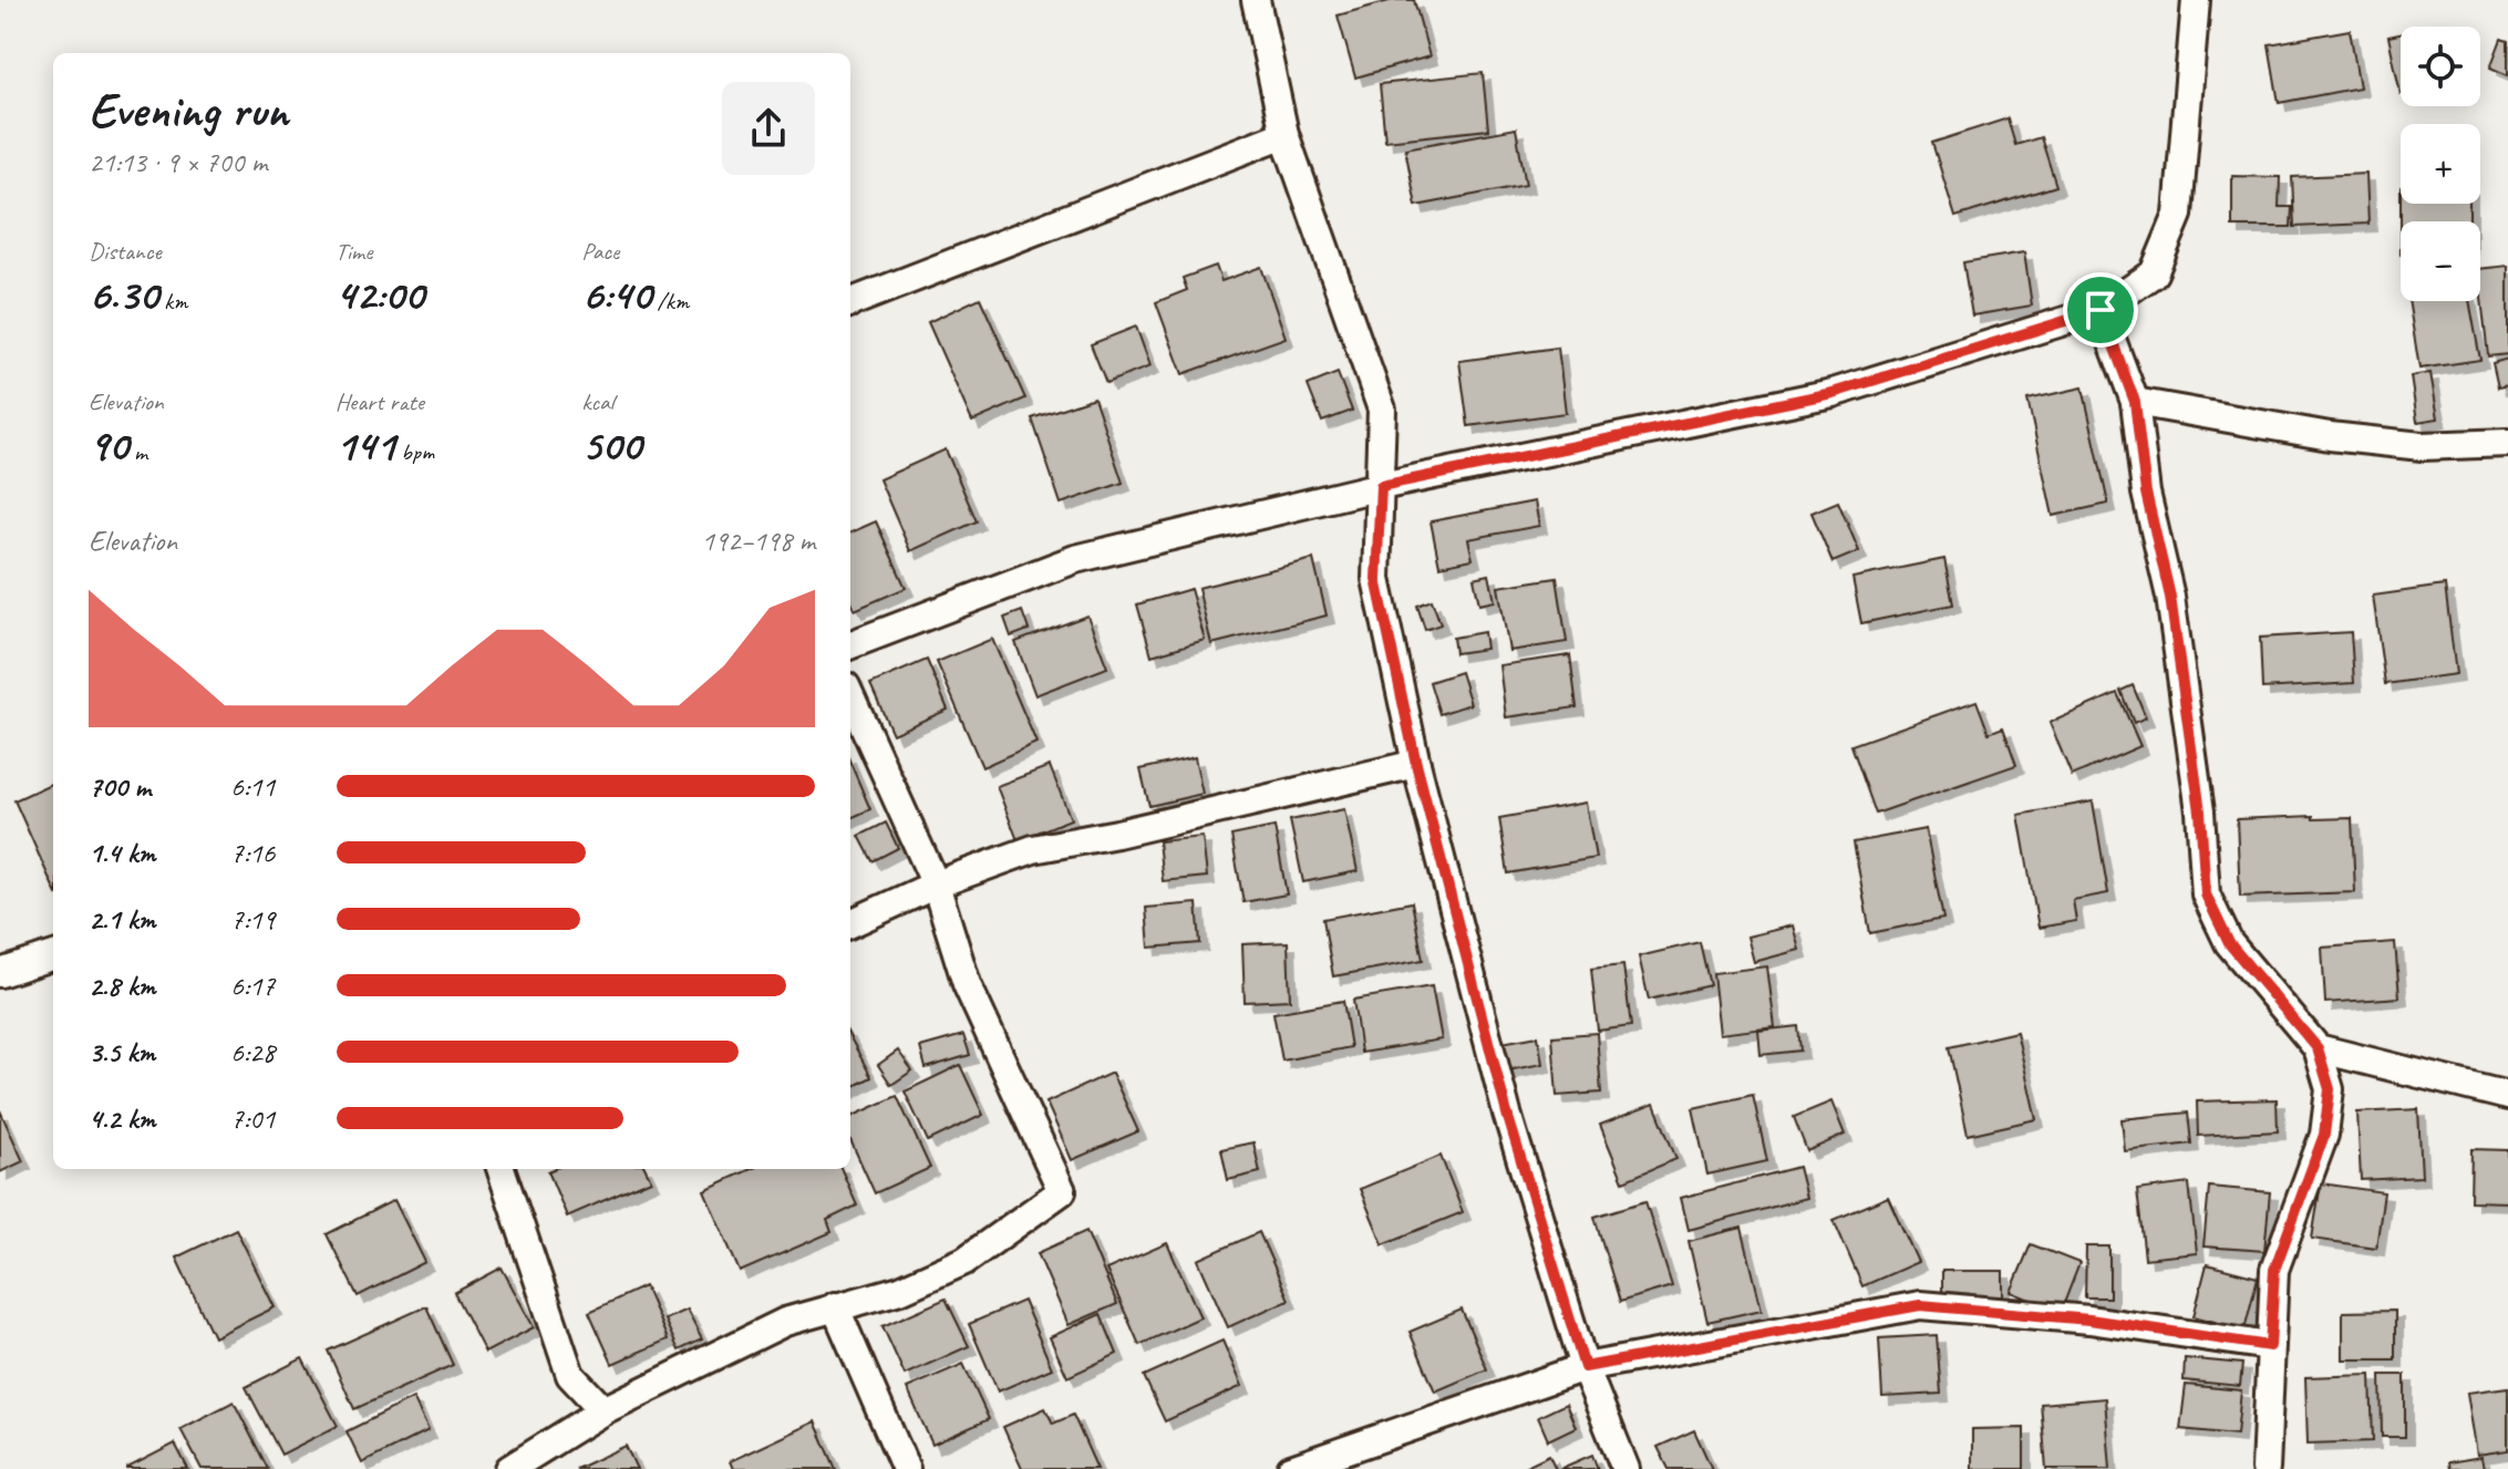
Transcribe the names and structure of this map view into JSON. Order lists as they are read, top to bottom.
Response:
{
  "page": {
    "map_buttons": ["+", "−"],
    "heading": ["Evening run", "21:13 · 9 × 700 m"],
    "stats": [
      ["Distance", "6.30 km"],
      ["Time", "42:00"],
      ["Pace", "6:40 /km"],
      ["Elevation", "90 m"],
      ["Heart rate", "141 bpm"],
      ["kcal", "500"]
    ],
    "chart": ["Elevation", "192–198 m"],
    "list": [
      {
        "name": "700 m",
        "note": "6:11"
      },
      {
        "name": "1.4 km",
        "note": "7:16"
      },
      {
        "name": "2.1 km",
        "note": "7:19"
      },
      {
        "name": "2.8 km",
        "note": "6:17"
      },
      {
        "name": "3.5 km",
        "note": "6:28"
      },
      {
        "name": "4.2 km",
        "note": "7:01"
      }
    ]
  }
}
